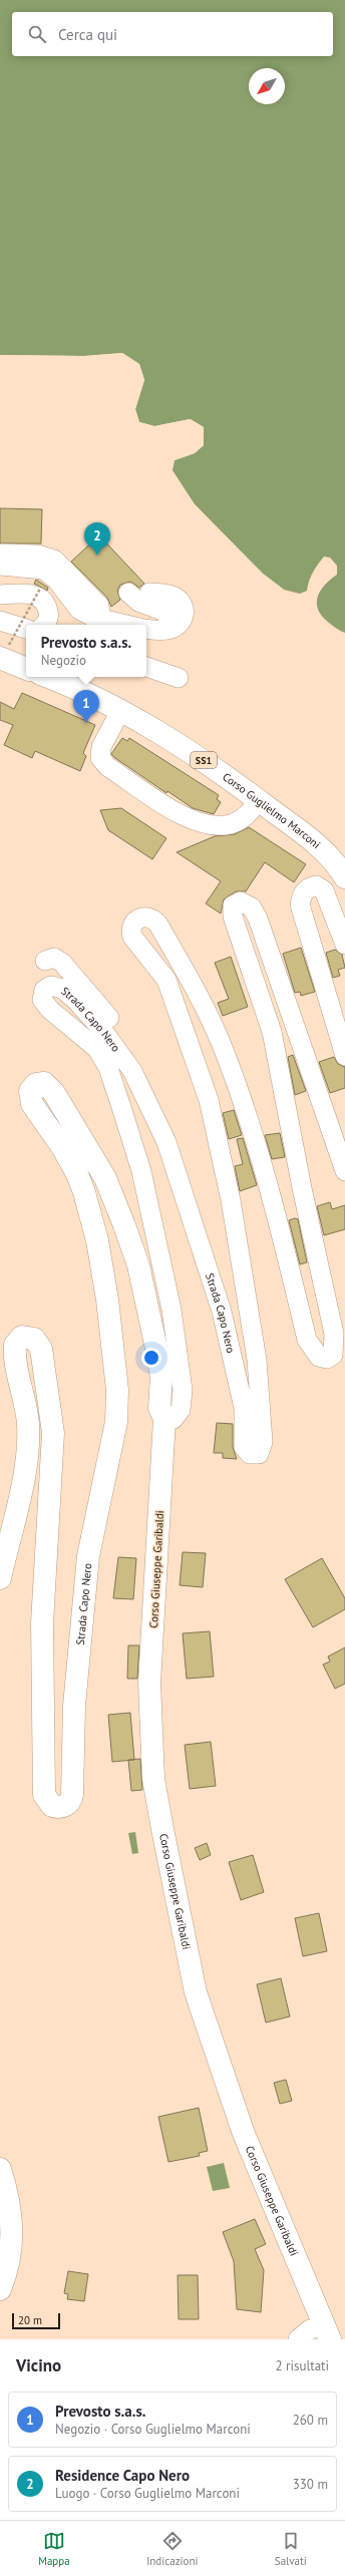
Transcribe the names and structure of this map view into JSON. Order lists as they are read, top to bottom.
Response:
{
  "streets": {
    "main road": [
      "SS1",
      "Corso Guglielmo Marconi",
      "Strada Capo Nero",
      "Corso Giuseppe Garibaldi"
    ]
  },
  "crossings": [
    ["Strada Capo Nero", "Corso Giuseppe Garibaldi"]
  ],
  "scale_bar": "20 m",
  "north": "bottom left",
  "page": {
    "search": "Cerca qui",
    "pins": ["2", "1"],
    "popup": ["Prevosto s.a.s.", "Negozio"],
    "scale": "20 m",
    "heading": ["Vicino", "2 risultati"],
    "list": [
      {
        "mark": "1",
        "name": "Prevosto s.a.s.",
        "note": "Negozio · Corso Guglielmo Marconi",
        "value": "260 m"
      },
      {
        "mark": "2",
        "name": "Residence Capo Nero",
        "note": "Luogo · Corso Guglielmo Marconi",
        "value": "330 m"
      }
    ],
    "nav": ["Mappa", "Indicazioni", "Salvati"]
  }
}
